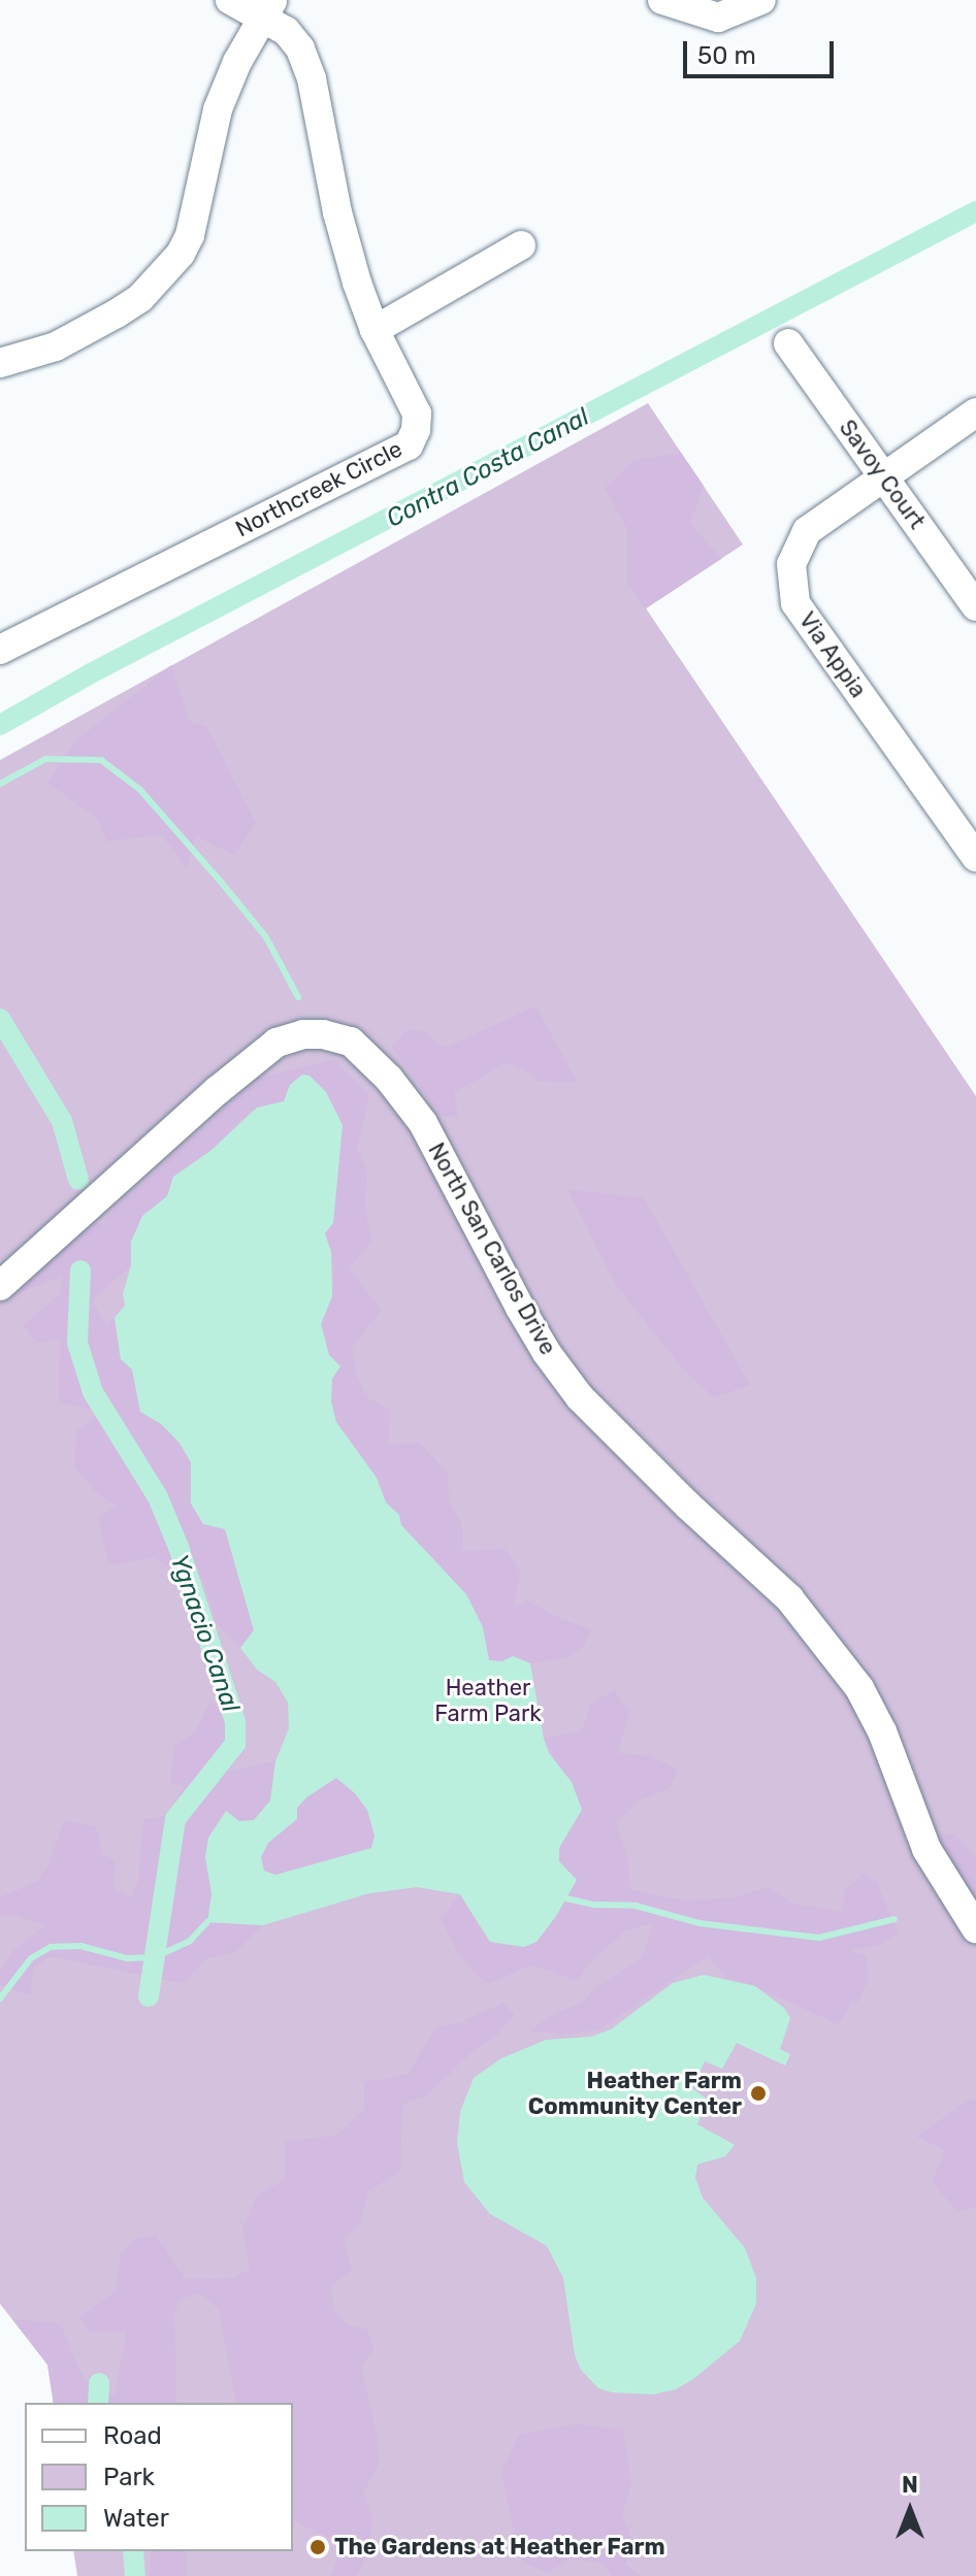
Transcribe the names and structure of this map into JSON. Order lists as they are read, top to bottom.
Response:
{
  "streets": {
    "street": [
      "Savoy Court",
      "Northcreek Circle",
      "Via Appia",
      "North San Carlos Drive"
    ]
  },
  "crossings": [
    ["Savoy Court", "Via Appia"]
  ],
  "water": ["Contra Costa Canal", "Ygnacio Canal"],
  "parks": ["Heather Farm Park"],
  "places": ["Heather Farm Community Center", "The Gardens at Heather Farm"],
  "legend": ["Road", "Park", "Water"],
  "scale_bar": "50 m",
  "north": "top"
}
